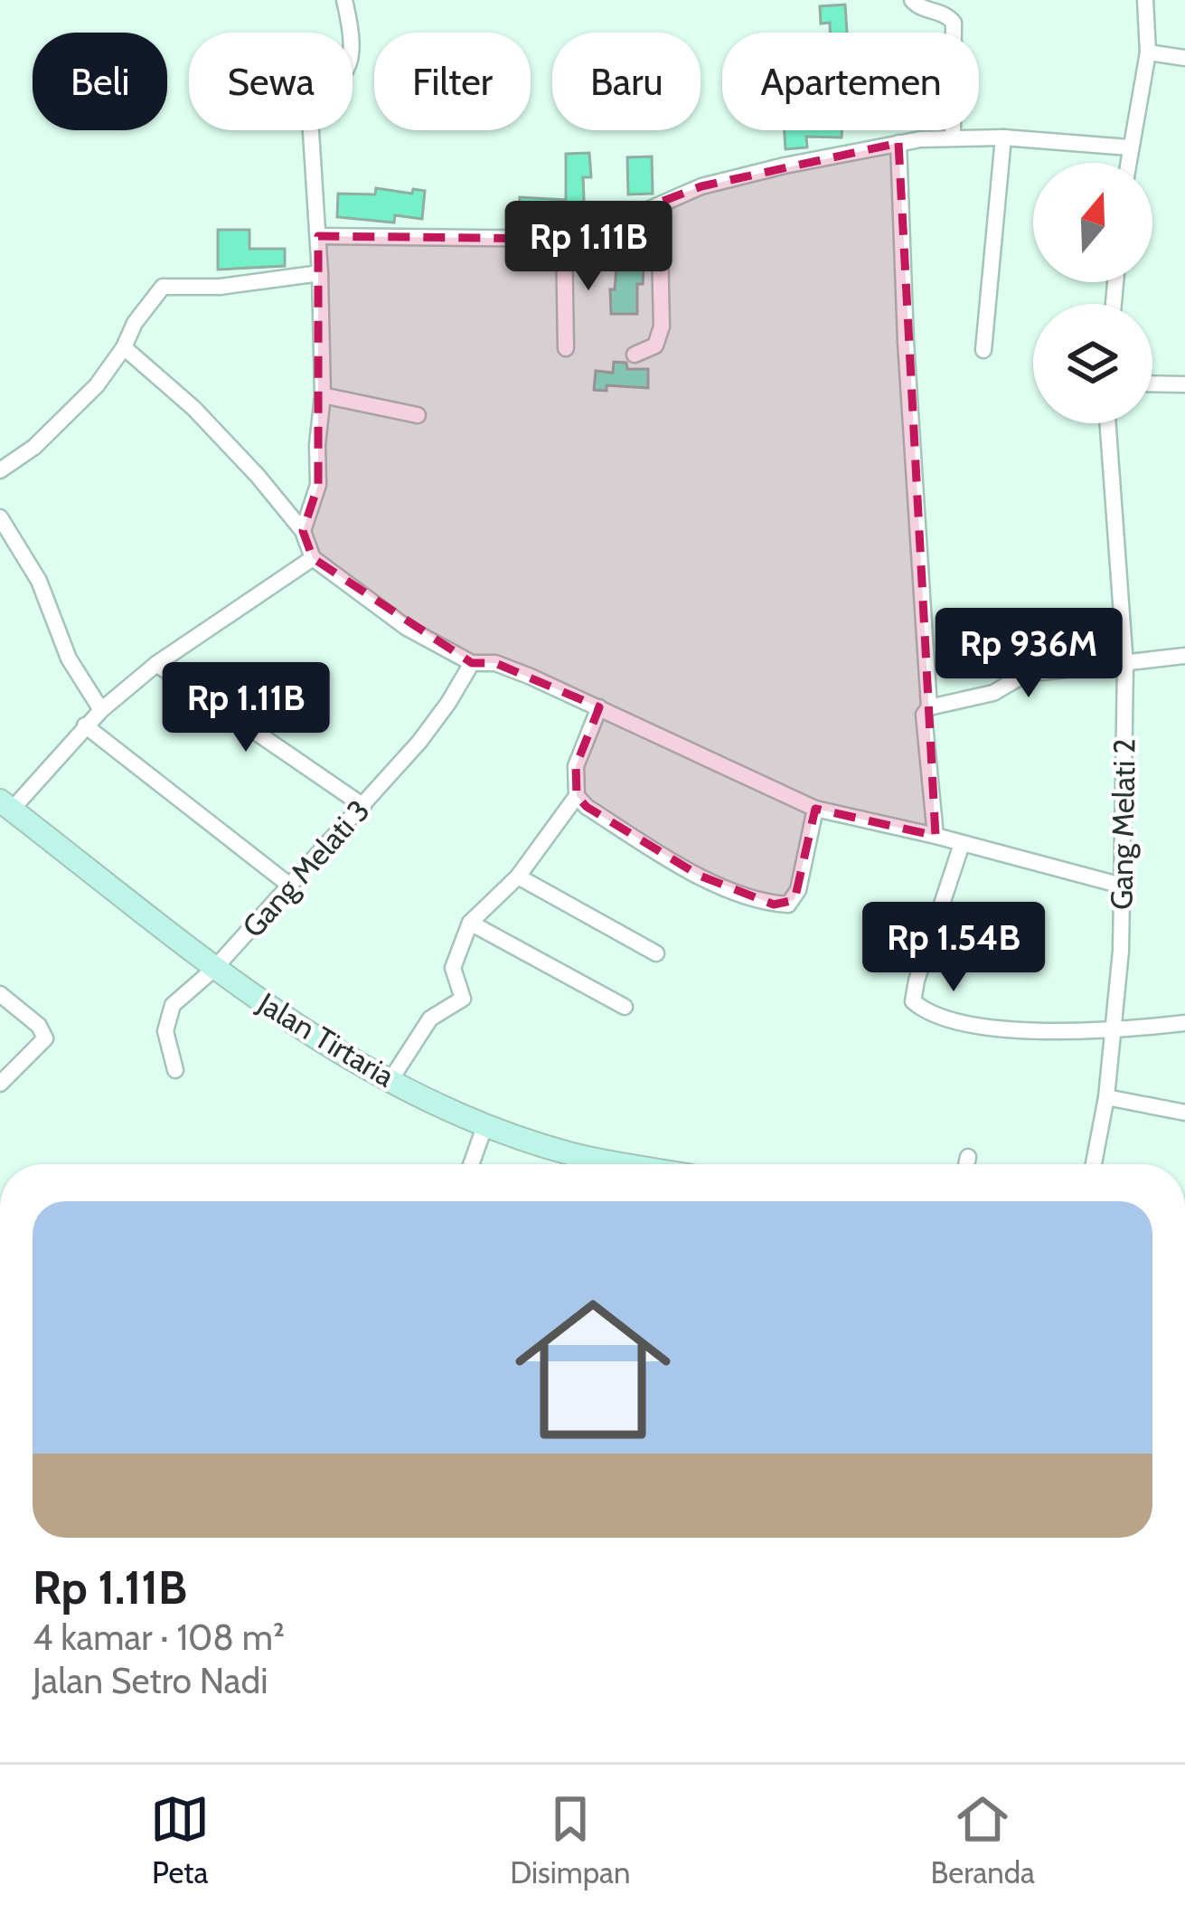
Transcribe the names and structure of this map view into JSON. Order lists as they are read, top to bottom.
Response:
{
  "streets": {
    "street": ["Gang Melati 2", "Gang Melati 3", "Jalan Tirtaria"]
  },
  "crossings": [
    ["Gang Melati 3", "Jalan Tirtaria"]
  ],
  "north": "top",
  "page": {
    "chip": [
      "Beli",
      "Sewa",
      "Filter",
      "Baru",
      "Apartemen"
    ],
    "price": [
      "Rp 1.11B",
      "Rp 936M",
      "Rp 1.11B",
      "Rp 1.54B"
    ],
    "list": [
      {
        "name": "Rp 1.11B",
        "note": "4 kamar · 108 m² · Jalan Setro Nadi"
      }
    ],
    "tabs": ["Peta", "Disimpan", "Beranda"]
  }
}
